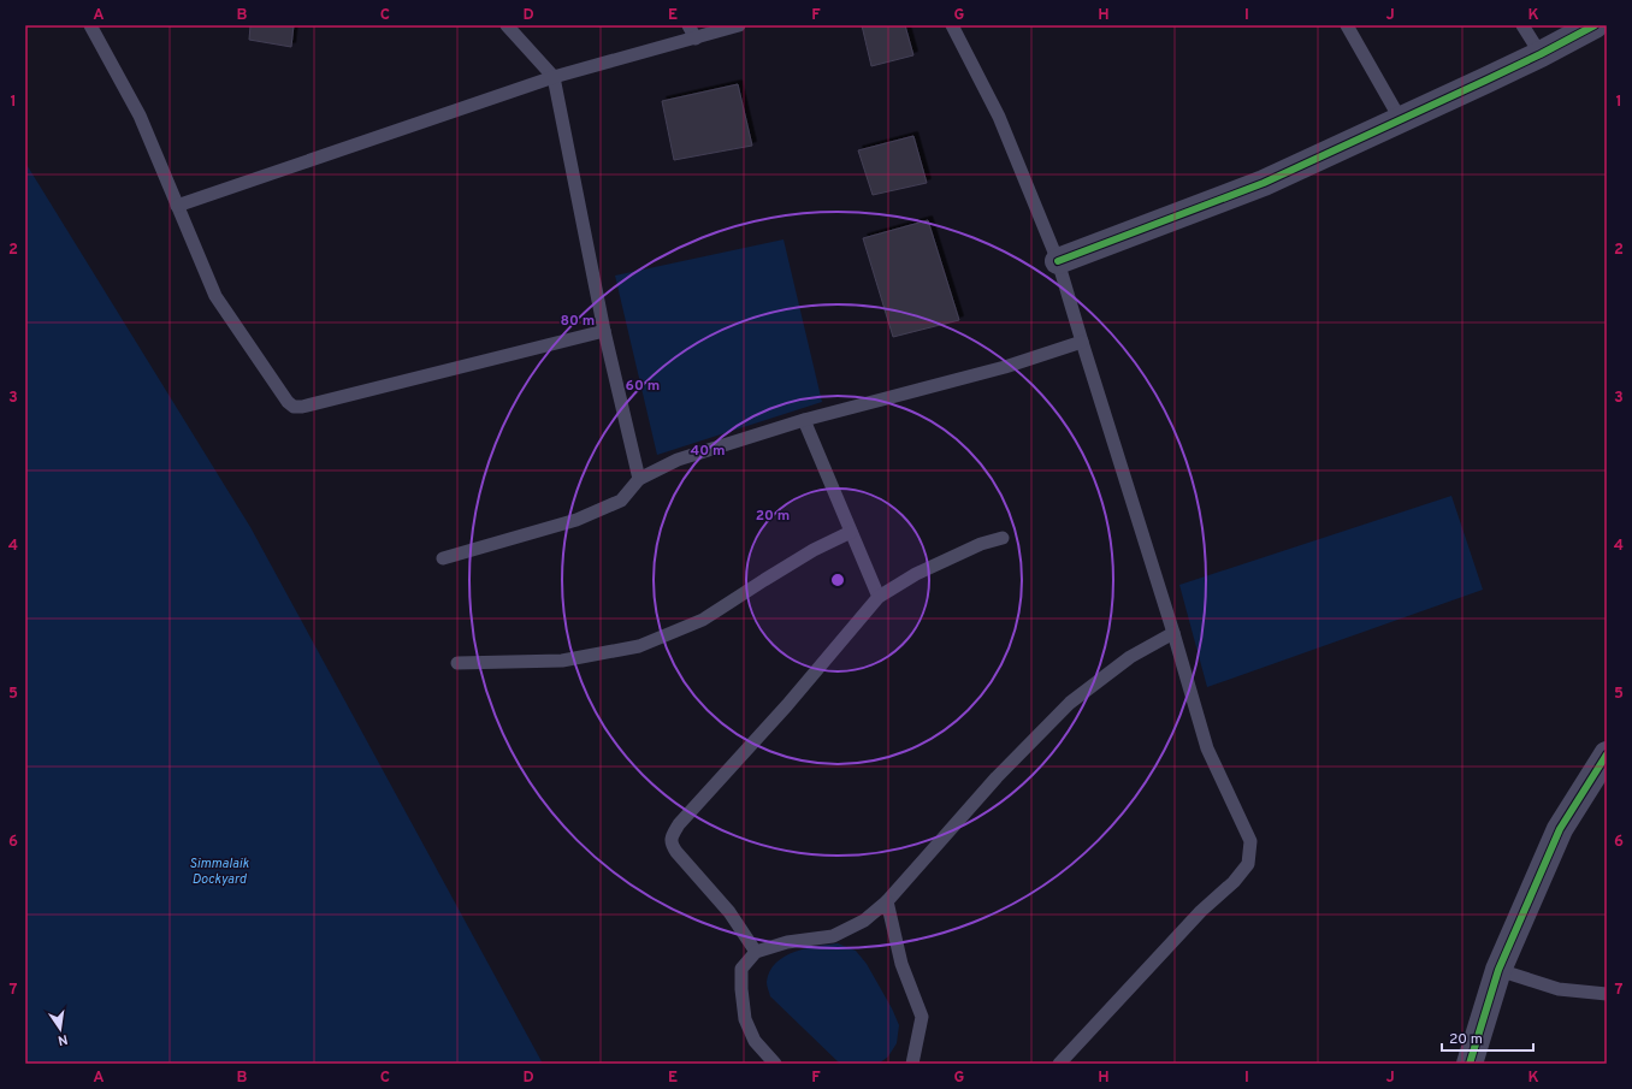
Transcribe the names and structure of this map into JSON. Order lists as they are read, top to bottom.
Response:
{
  "water": ["Simmalaik Dockyard"],
  "scale_bar": "20 m",
  "north": "bottom",
  "grid": {
    "columns": [
      "A",
      "B",
      "C",
      "D",
      "E",
      "F",
      "G",
      "H",
      "I",
      "J",
      "K"
    ],
    "rows": [
      "1",
      "2",
      "3",
      "4",
      "5",
      "6",
      "7"
    ]
  },
  "rings": [
    "80 m",
    "60 m",
    "40 m",
    "20 m"
  ]
}
